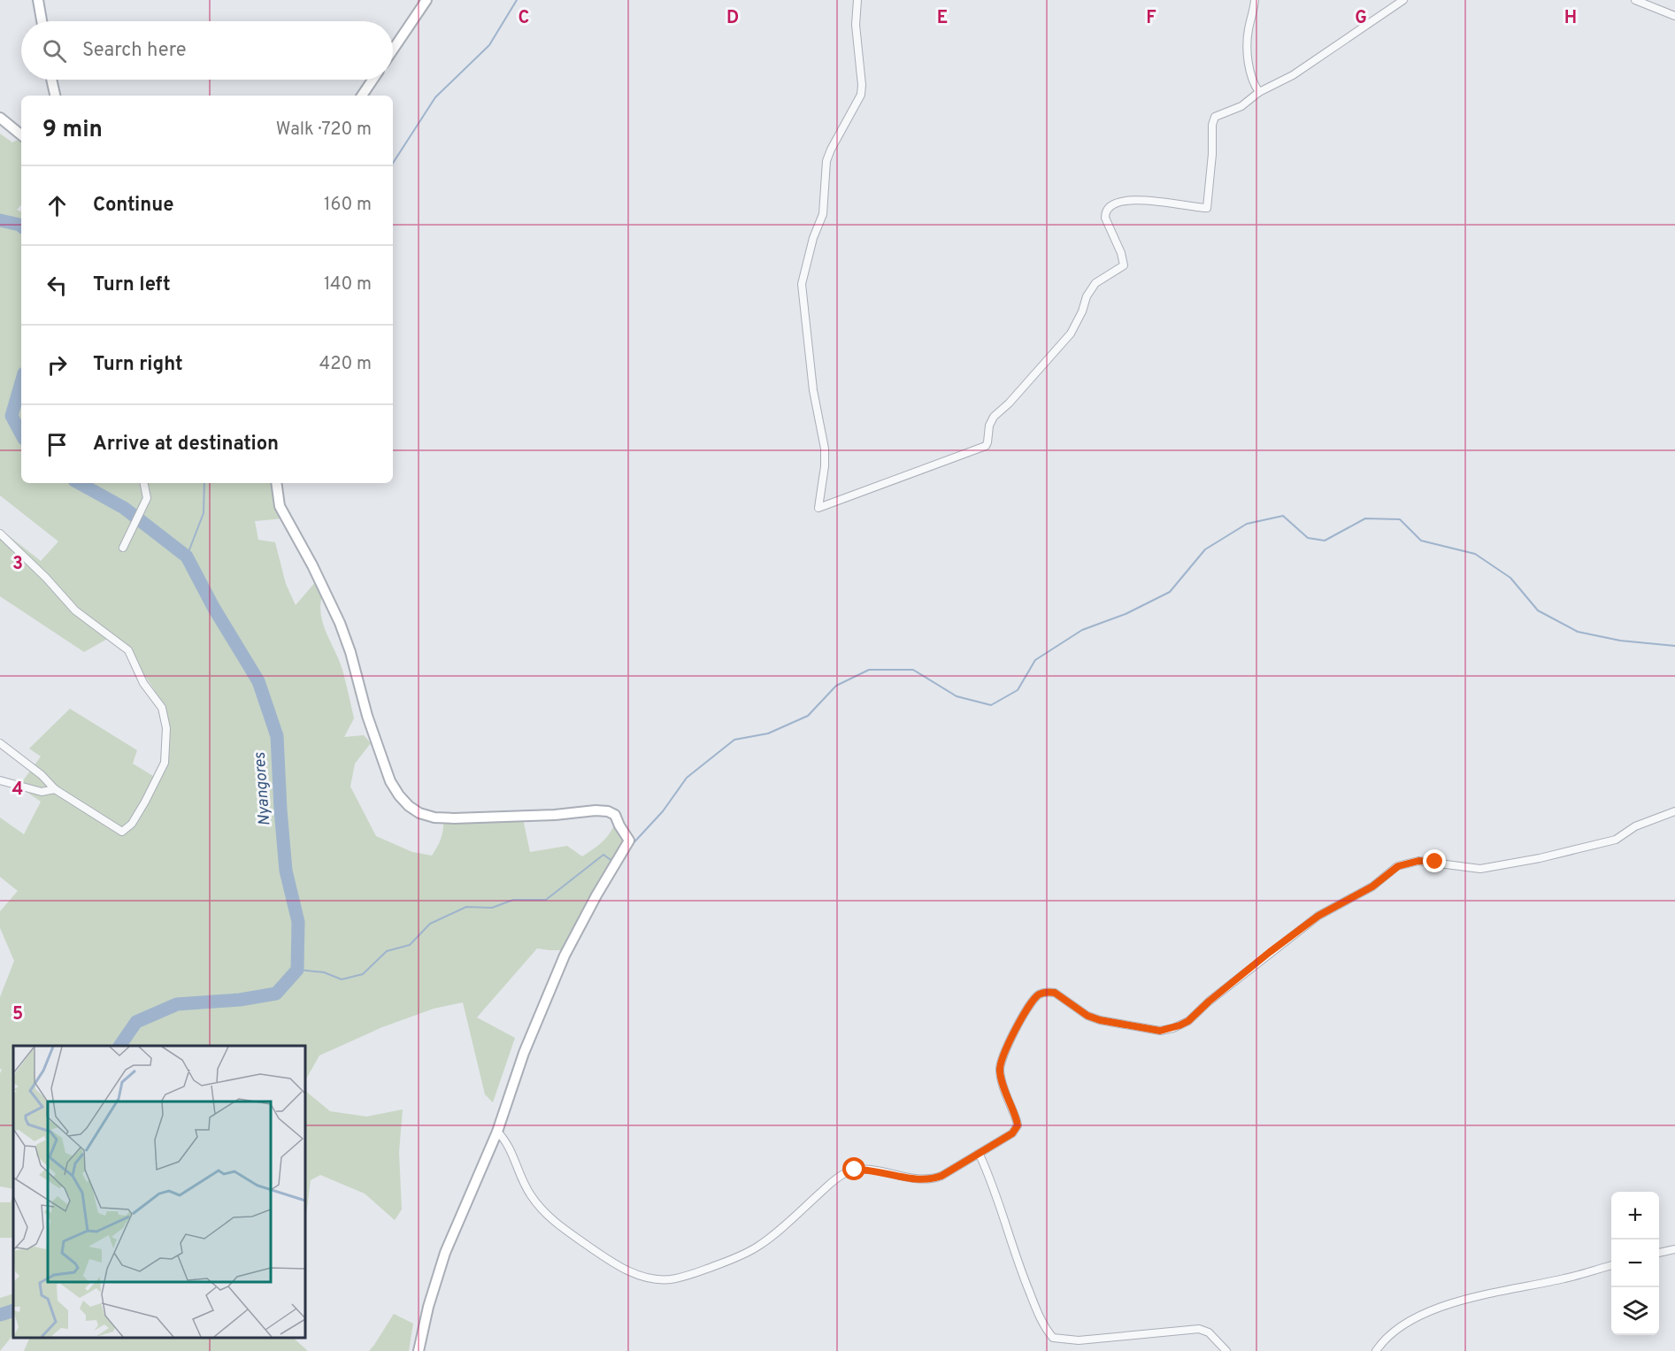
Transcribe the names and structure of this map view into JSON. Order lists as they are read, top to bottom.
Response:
{
  "water": ["Nyangores"],
  "page": {
    "search": "Search here",
    "heading": ["9 min", "Walk · 720 m"],
    "list": [
      ["Continue", "160 m"],
      ["Turn left", "140 m"],
      ["Turn right", "420 m"],
      "Arrive at destination"
    ],
    "map_buttons": ["+", "−"]
  },
  "grid": {
    "columns": [
      "C",
      "D",
      "E",
      "F",
      "G",
      "H"
    ],
    "rows": ["3", "4", "5"]
  }
}
